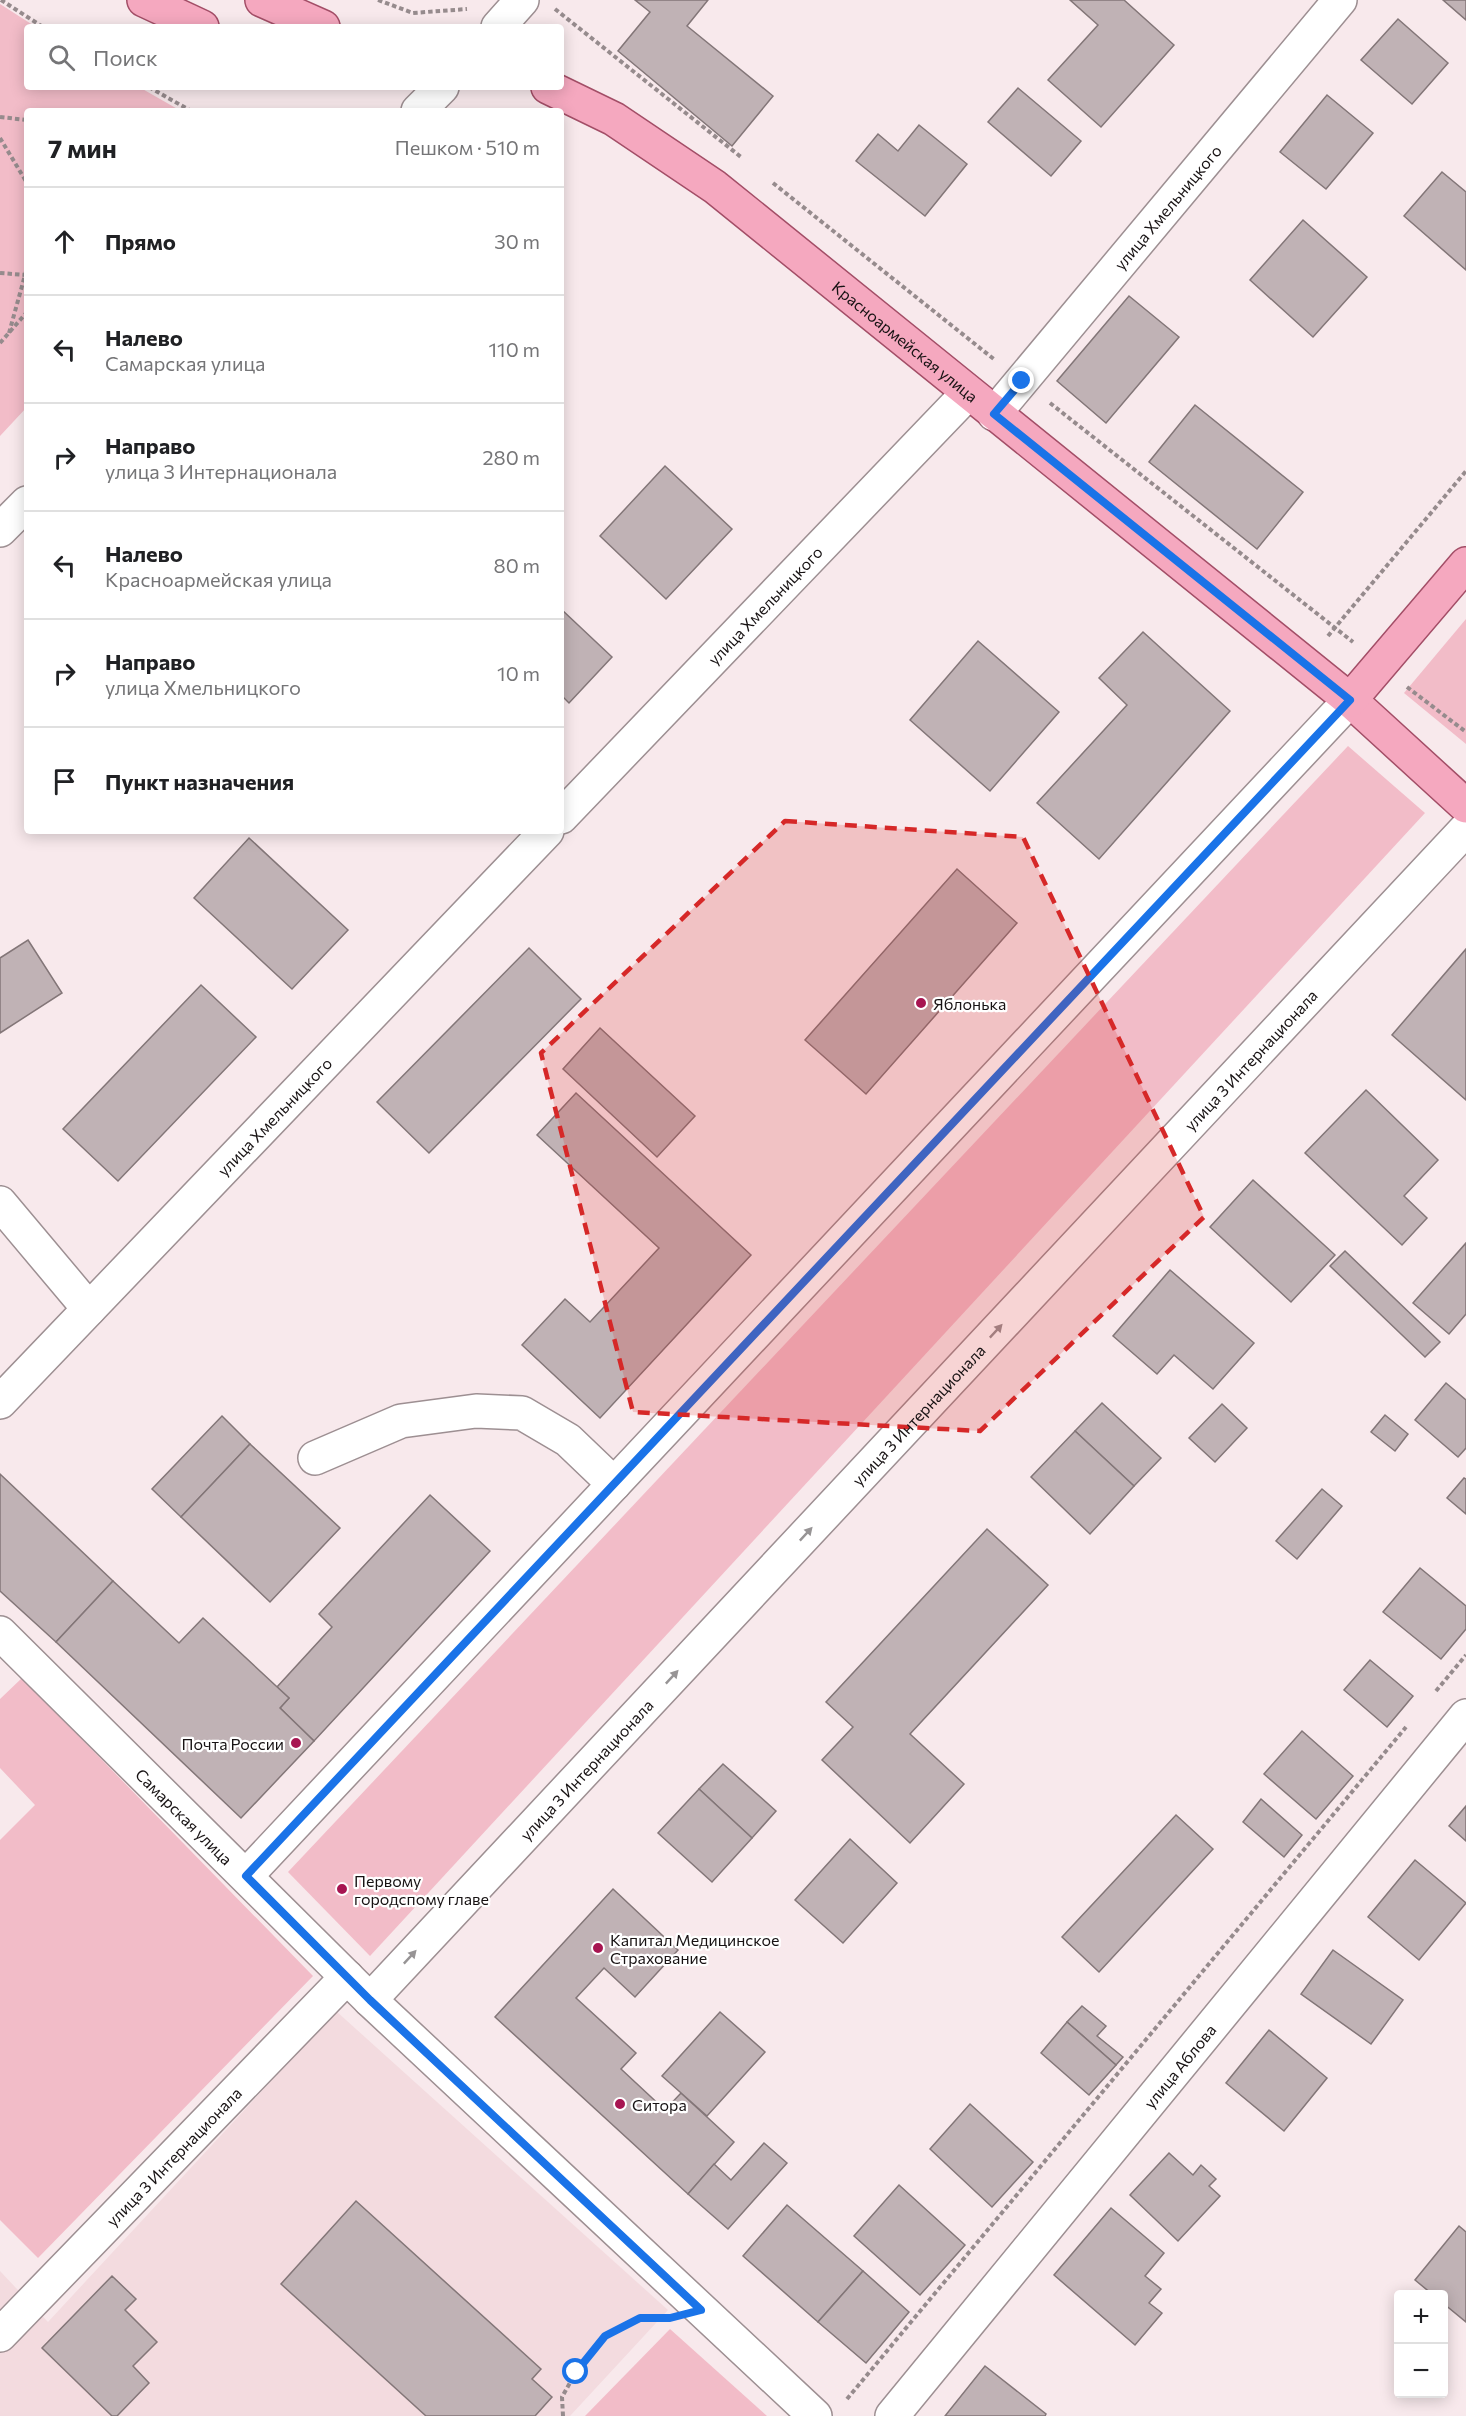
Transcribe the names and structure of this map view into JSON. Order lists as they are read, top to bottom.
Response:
{
  "streets": {
    "main road": ["Красноармейская улица"],
    "street": [
      "улица Хмельницкого",
      "улица 3 Интернационала",
      "Самарская улица",
      "улица Аблова"
    ]
  },
  "crossings": [
    ["улица Хмельницкого", "Красноармейская улица"],
    ["улица 3 Интернационала", "Самарская улица"]
  ],
  "places": [
    "Яблонька",
    "Почта России",
    "Первому городспому главе",
    "Капитал Медицинское Страхование",
    "Ситора"
  ],
  "page": {
    "search": "Поиск",
    "heading": ["7 мин", "Пешком · 510 m"],
    "list": [
      ["Прямо", "30 m"],
      ["Налево", "Самарская улица", "110 m"],
      ["Направо", "улица 3 Интернационала", "280 m"],
      ["Налево", "Красноармейская улица", "80 m"],
      ["Направо", "улица Хмельницкого", "10 m"],
      "Пункт назначения"
    ],
    "map_buttons": ["+", "−"]
  }
}
